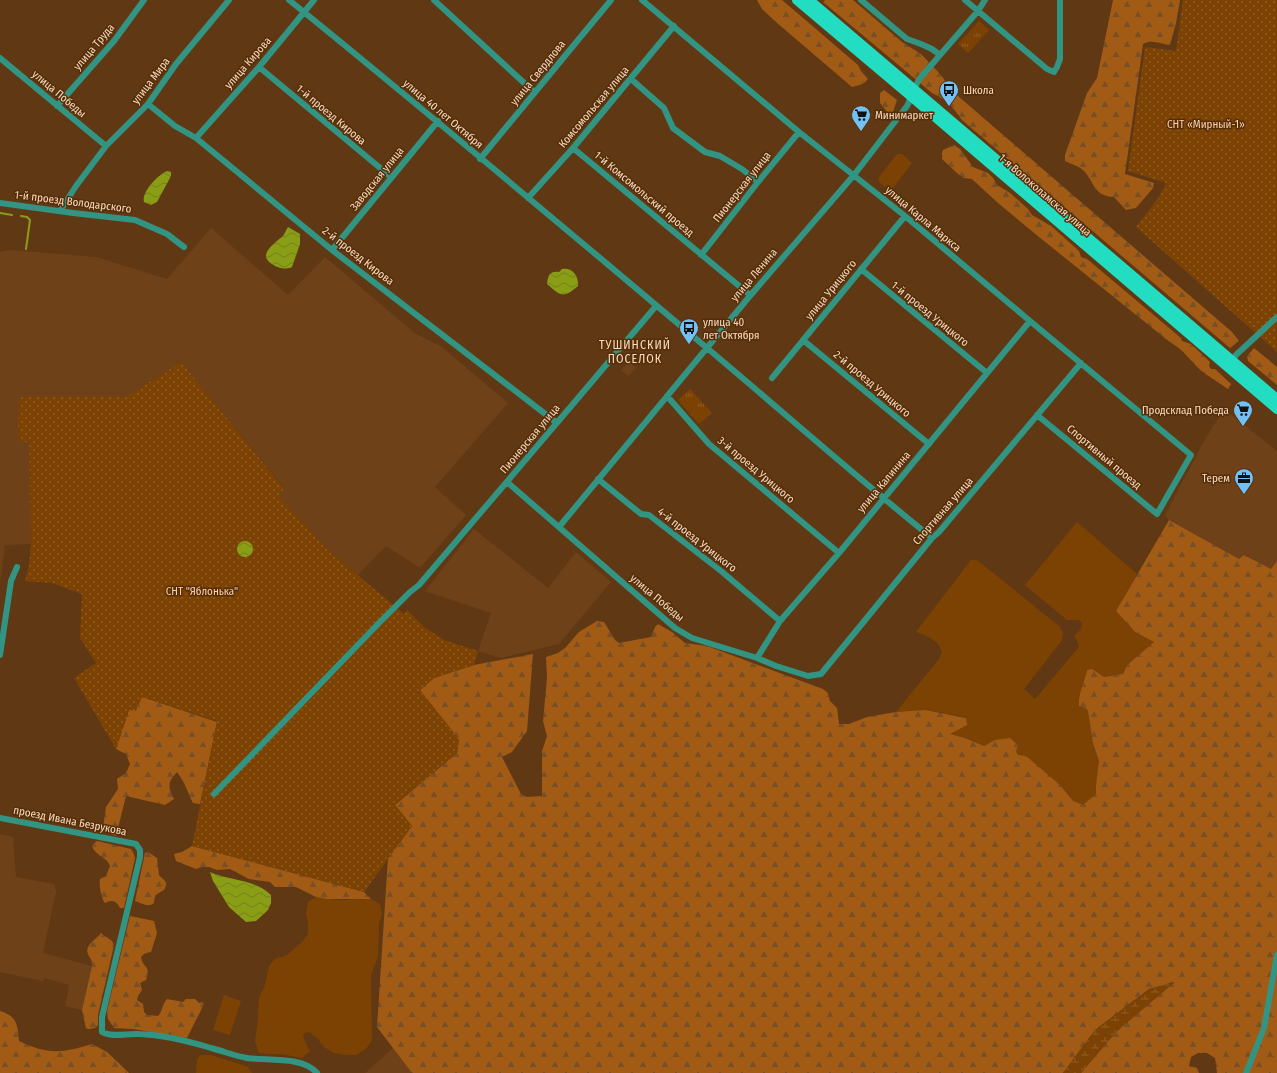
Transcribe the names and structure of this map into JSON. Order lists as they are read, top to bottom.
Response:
{
  "streets": {
    "main road": ["1-я Волоколамская улица"],
    "street": [
      "улица Труда",
      "улица Кирова",
      "улица Свердлова",
      "улица Мира",
      "улица Победы",
      "Комсомольская улица",
      "улица 40 лет Октября",
      "1-й проезд Кирова",
      "Заводская улица",
      "Пионерская улица",
      "1-й Комсомольский проезд",
      "1-й проезд Володарского",
      "улица Карла Маркса",
      "2-й проезд Кирова",
      "улица Ленина",
      "улица Урицкого",
      "1-й проезд Урицкого",
      "2-й проезд Урицкого",
      "Спортивный проезд",
      "3-й проезд Урицкого",
      "улица Калинина",
      "Спортивная улица",
      "4-й проезд Урицкого",
      "проезд Ивана Безрукова"
    ]
  },
  "crossings": [
    ["улица Труда", "улица Победы"],
    ["улица Кирова", "улица 40 лет Октября"],
    ["улица Кирова", "1-й проезд Кирова"],
    ["улица Кирова", "2-й проезд Кирова"],
    ["улица Свердлова", "улица 40 лет Октября"],
    ["улица Мира", "улица Победы"],
    ["улица Мира", "1-й проезд Володарского"],
    ["улица Мира", "2-й проезд Кирова"],
    ["улица Победы", "Пионерская улица"],
    ["улица Победы", "улица Ленина"],
    ["улица Победы", "улица Калинина"],
    ["улица Победы", "Спортивная улица"],
    ["Комсомольская улица", "улица 40 лет Октября"],
    ["Комсомольская улица", "1-й Комсомольский проезд"],
    ["Комсомольская улица", "улица Карла Маркса"],
    ["улица 40 лет Октября", "Заводская улица"],
    ["улица 40 лет Октября", "Пионерская улица"],
    ["улица 40 лет Октября", "улица Ленина"],
    ["улица 40 лет Октября", "улица Калинина"],
    ["улица 40 лет Октября", "Спортивная улица"],
    ["1-й проезд Кирова", "Заводская улица"],
    ["Заводская улица", "2-й проезд Кирова"],
    ["Пионерская улица", "1-й Комсомольский проезд"],
    ["Пионерская улица", "улица Карла Маркса"],
    ["Пионерская улица", "2-й проезд Кирова"],
    ["1-я Волоколамская улица", "улица Ленина"],
    ["улица Карла Маркса", "улица Ленина"],
    ["улица Карла Маркса", "улица Урицкого"],
    ["улица Карла Маркса", "Спортивный проезд"],
    ["улица Карла Маркса", "улица Калинина"],
    ["улица Карла Маркса", "Спортивная улица"],
    ["улица Ленина", "3-й проезд Урицкого"],
    ["улица Ленина", "4-й проезд Урицкого"],
    ["улица Урицкого", "1-й проезд Урицкого"],
    ["улица Урицкого", "2-й проезд Урицкого"],
    ["1-й проезд Урицкого", "улица Калинина"],
    ["2-й проезд Урицкого", "улица Калинина"],
    ["Спортивный проезд", "Спортивная улица"],
    ["3-й проезд Урицкого", "улица Калинина"],
    ["улица Калинина", "4-й проезд Урицкого"]
  ],
  "districts": ["ТУШИНСКИЙ ПОСЕЛОК"],
  "parks": ["СНТ «Мирный-1»", "СНТ \"Яблонька\""],
  "places": {
    "bus stop": ["Школа", "улица 40 лет Октября"],
    "supermarket": ["Минимаркет", "Продсклад Победа"],
    "office": ["Терем"]
  }
}
